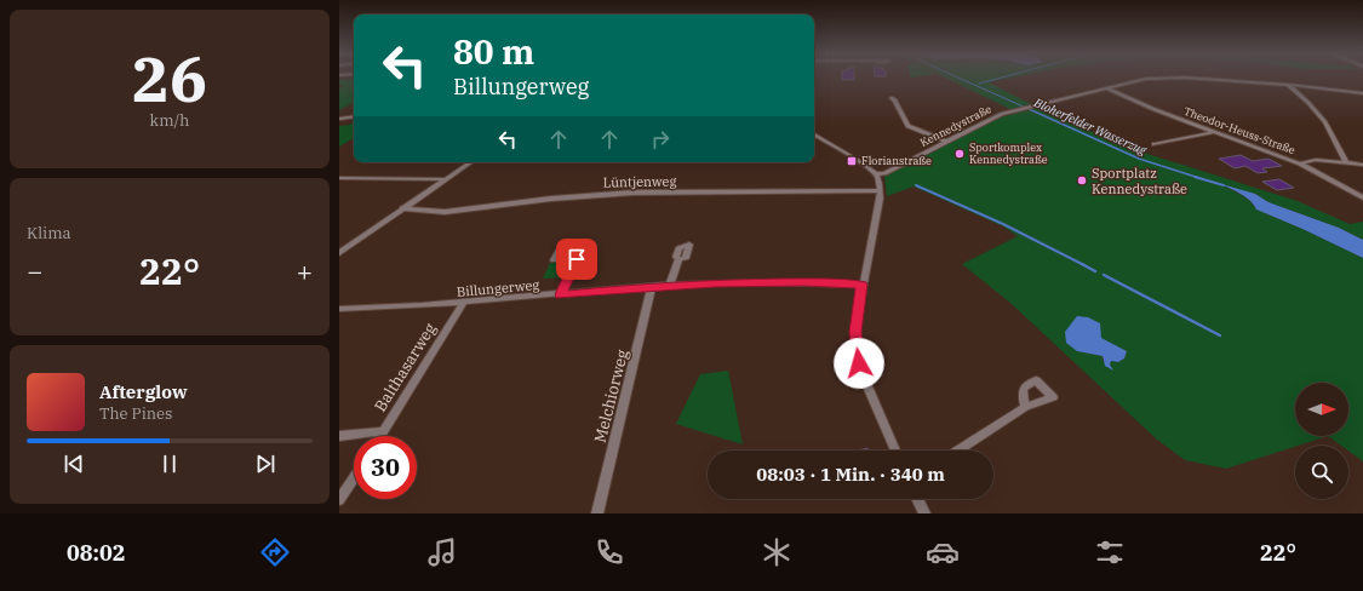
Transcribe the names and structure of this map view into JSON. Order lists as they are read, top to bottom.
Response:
{
  "streets": {
    "street": [
      "Kennedystraße",
      "Theodor-Heuss-Straße",
      "Lüntjenweg",
      "Billungerweg",
      "Balthasarweg",
      "Melchiorweg"
    ]
  },
  "crossings": [
    ["Kennedystraße", "Theodor-Heuss-Straße"],
    ["Billungerweg", "Balthasarweg"],
    ["Billungerweg", "Melchiorweg"]
  ],
  "water": ["Bloherfelder Wasserzug"],
  "places": {
    "other": ["Sportkomplex Kennedystraße", "Sportplatz Kennedystraße"],
    "transit": ["Florianstraße"]
  },
  "north": "right",
  "page": {
    "tile": [
      ["26", "km/h"],
      "Klima"
    ],
    "turn": ["80 m", "Billungerweg"],
    "heat": ["−", "22°", "+"],
    "song": ["Afterglow", "The Pines"],
    "limit": "30",
    "trip": "08:03 · 1 Min. · 340 m",
    "tabs": ["08:02", "22°"]
  }
}
